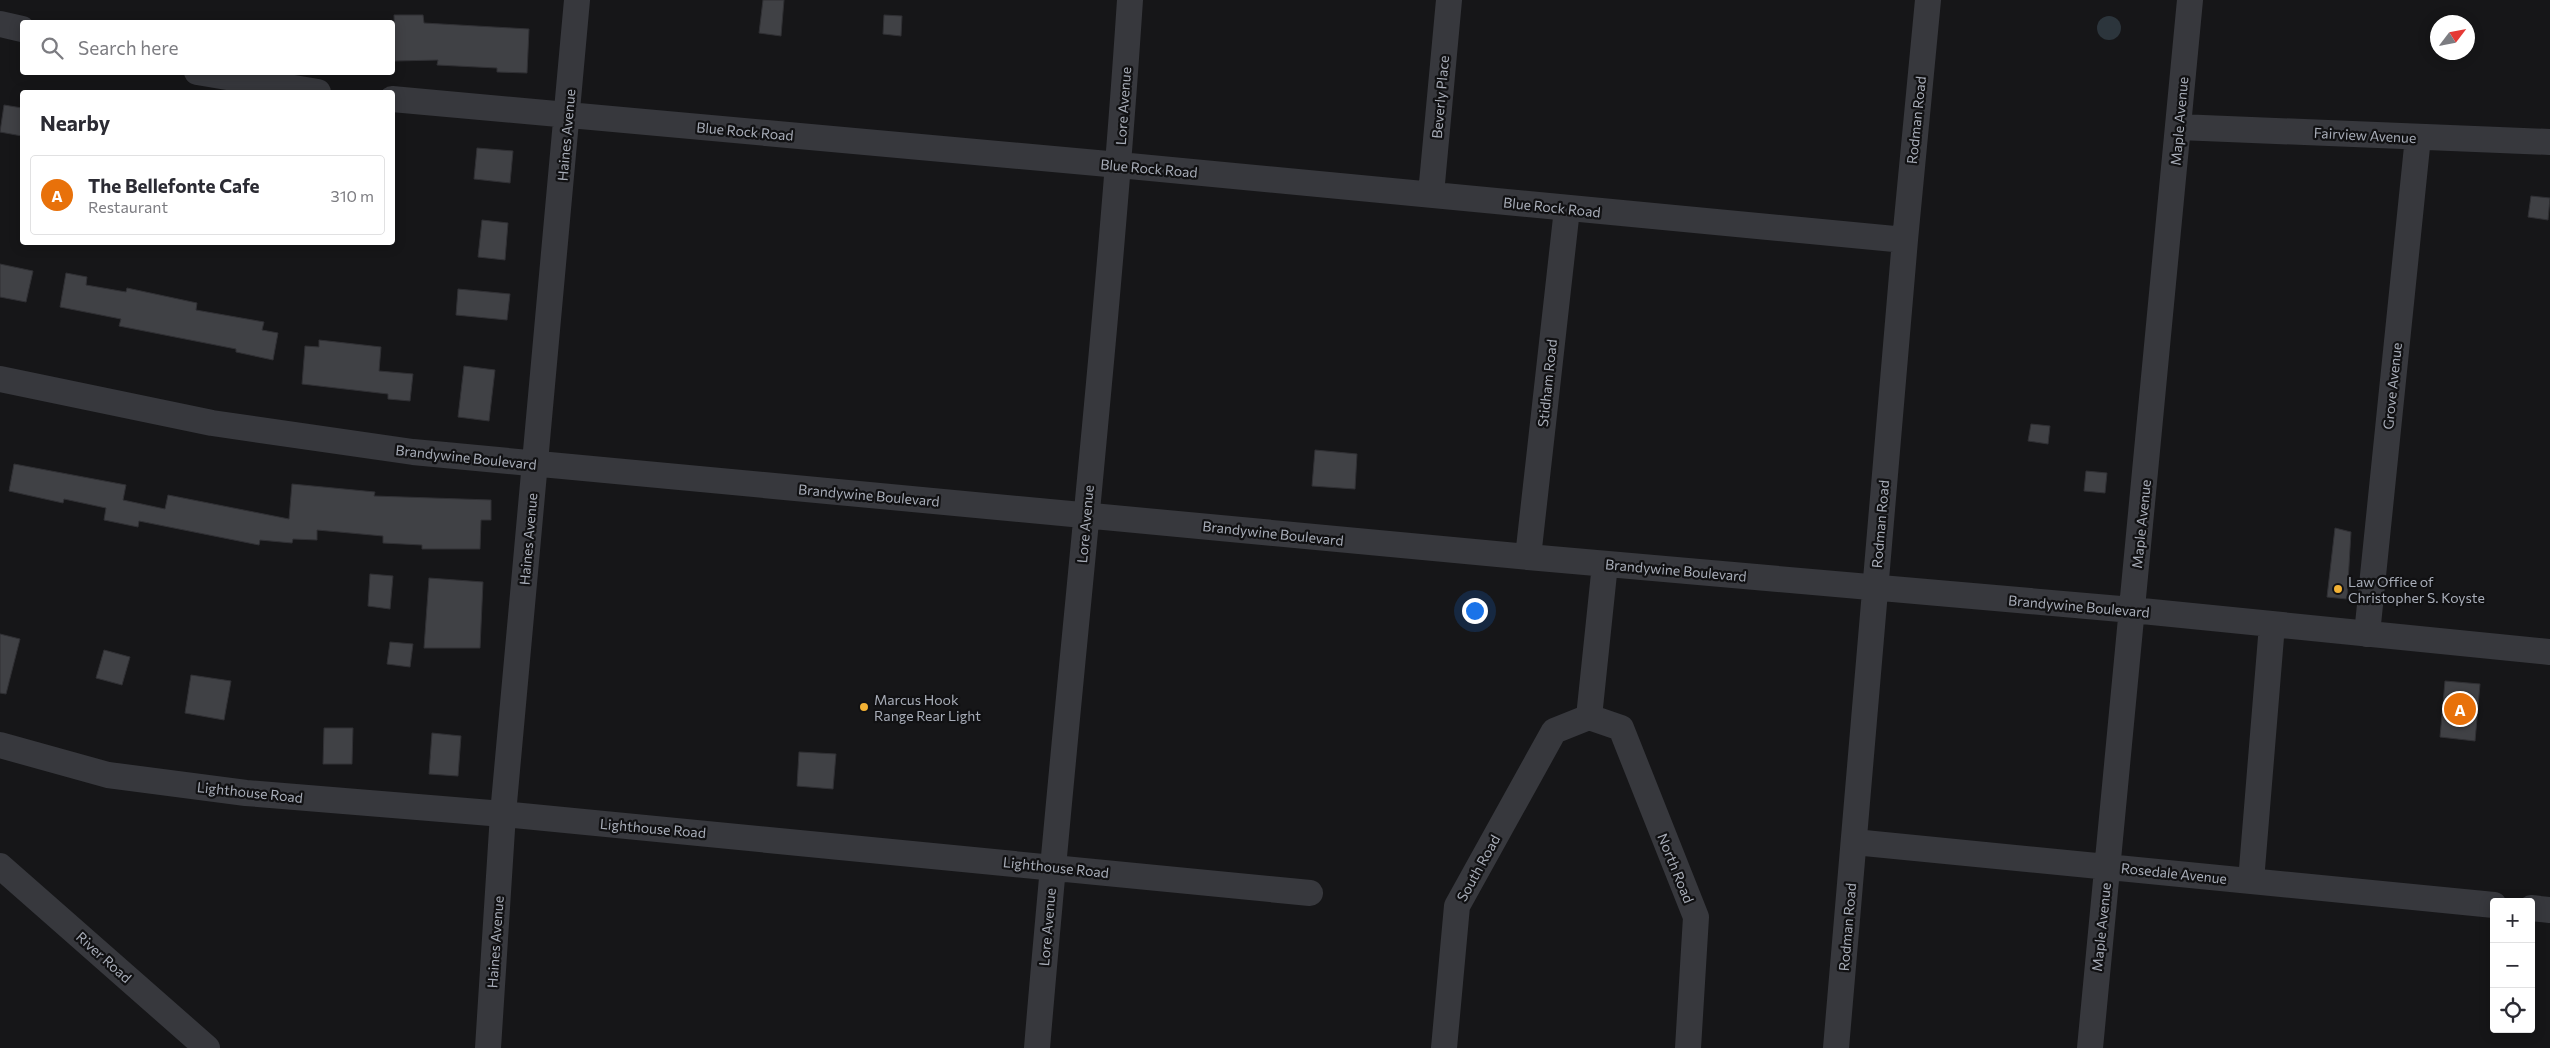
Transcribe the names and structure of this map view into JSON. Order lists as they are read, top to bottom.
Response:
{
  "streets": {
    "street": [
      "Beverly Place",
      "Lore Avenue",
      "Rodman Road",
      "Maple Avenue",
      "Blue Rock Road",
      "Haines Avenue",
      "Fairview Avenue",
      "Stidham Road",
      "Grove Avenue",
      "Brandywine Boulevard",
      "Lighthouse Road",
      "South Road",
      "North Road",
      "Rosedale Avenue",
      "River Road"
    ]
  },
  "crossings": [
    ["Beverly Place", "Blue Rock Road"],
    ["Lore Avenue", "Blue Rock Road"],
    ["Lore Avenue", "Brandywine Boulevard"],
    ["Lore Avenue", "Lighthouse Road"],
    ["Rodman Road", "Blue Rock Road"],
    ["Rodman Road", "Brandywine Boulevard"],
    ["Rodman Road", "Rosedale Avenue"],
    ["Maple Avenue", "Fairview Avenue"],
    ["Maple Avenue", "Brandywine Boulevard"],
    ["Maple Avenue", "Rosedale Avenue"],
    ["Blue Rock Road", "Haines Avenue"],
    ["Blue Rock Road", "Stidham Road"],
    ["Haines Avenue", "Brandywine Boulevard"],
    ["Haines Avenue", "Lighthouse Road"],
    ["Fairview Avenue", "Grove Avenue"],
    ["Stidham Road", "Brandywine Boulevard"],
    ["Grove Avenue", "Brandywine Boulevard"],
    ["South Road", "North Road"]
  ],
  "places": ["Law Office of Christopher S. Koyste", "Marcus Hook Range Rear Light"],
  "north": "top right",
  "page": {
    "search": "Search here",
    "heading": "Nearby",
    "list": [
      {
        "mark": "A",
        "name": "The Bellefonte Cafe",
        "note": "Restaurant",
        "value": "310 m"
      }
    ],
    "pins": "A",
    "map_buttons": ["+", "−"]
  }
}
